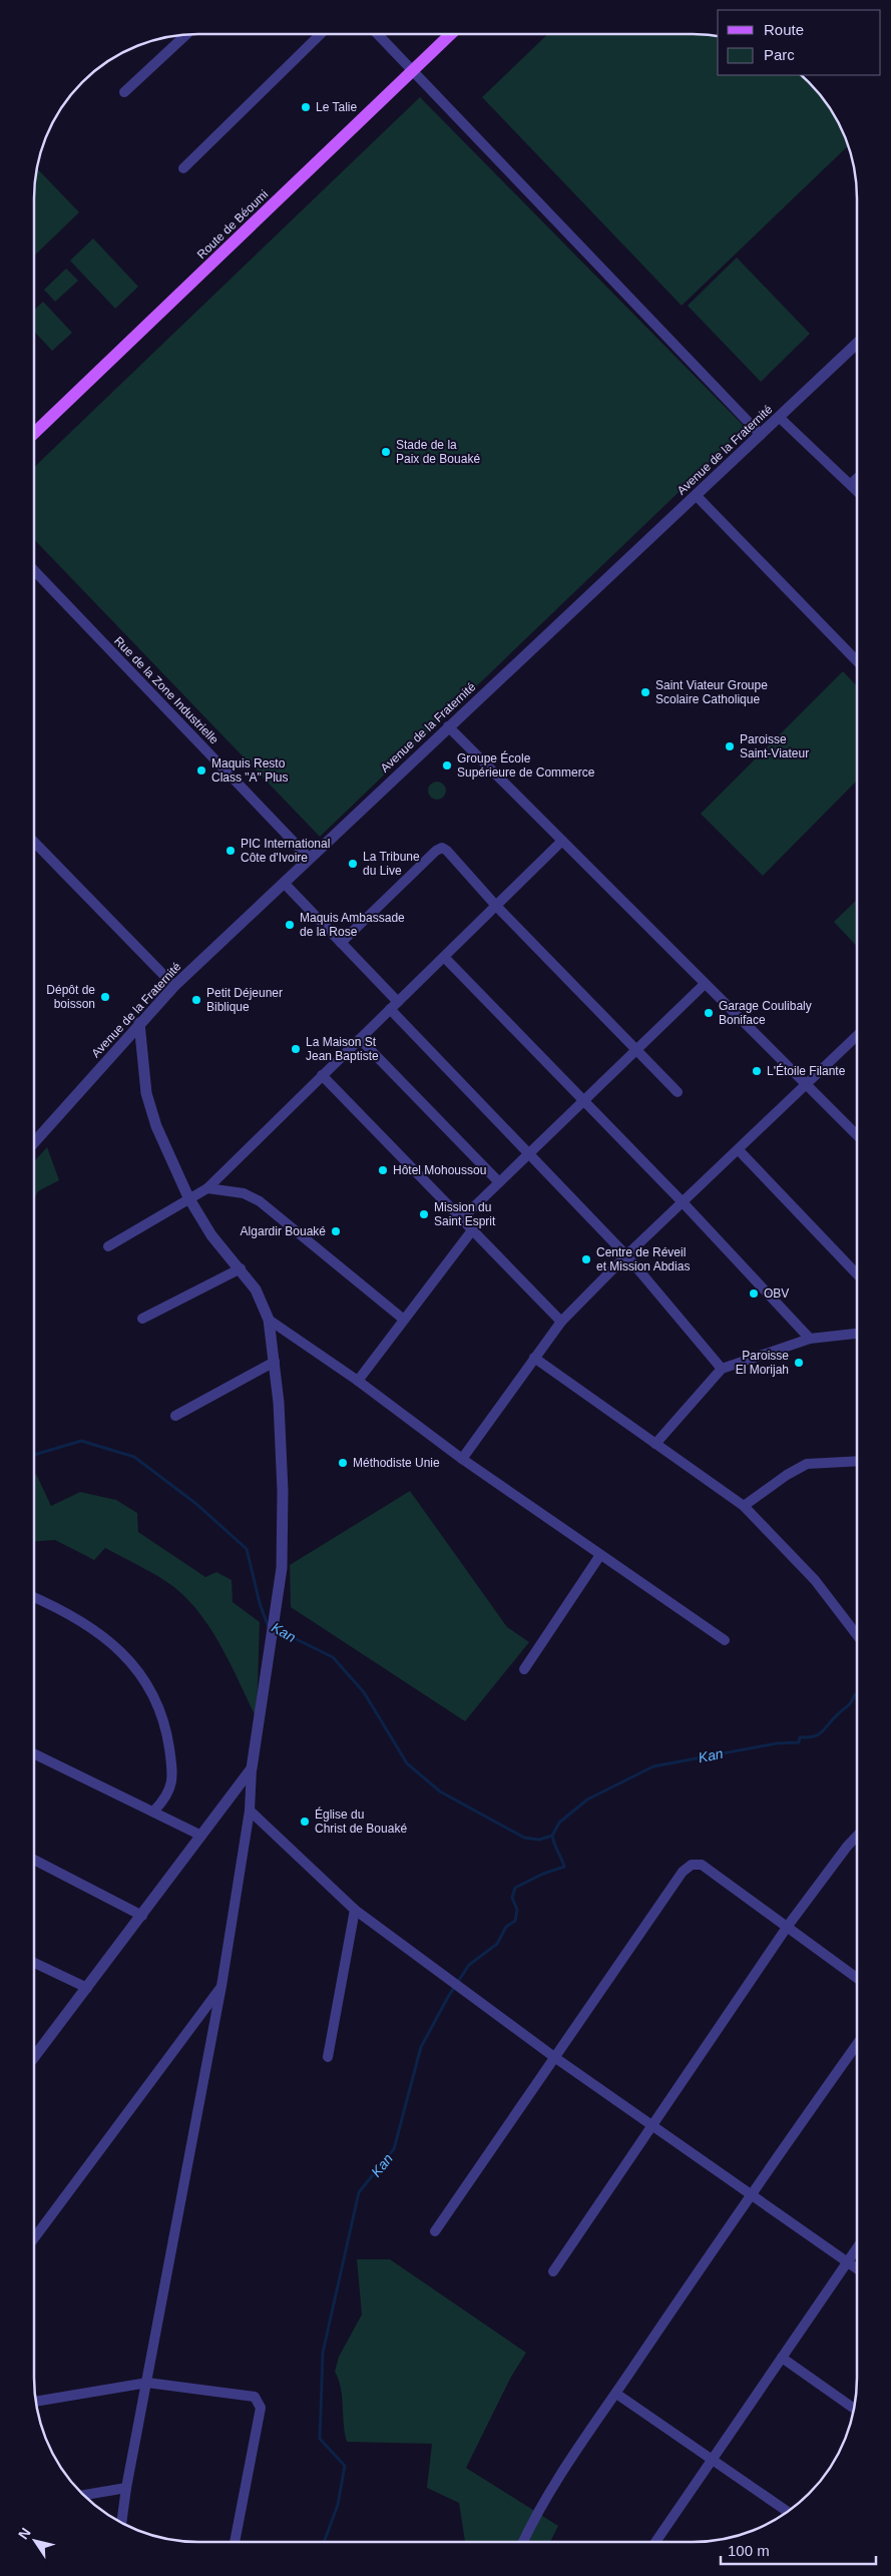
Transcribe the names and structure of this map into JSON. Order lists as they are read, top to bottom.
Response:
{
  "streets": {
    "main road": ["Route de Béoumi"],
    "street": ["Avenue de la Fraternité", "Rue de la Zone Industrielle"]
  },
  "crossings": [
    ["Avenue de la Fraternité", "Rue de la Zone Industrielle"]
  ],
  "water": ["Kan"],
  "places": [
    "Le Talie",
    "Stade de la Paix de Bouaké",
    "Saint Viateur Groupe Scolaire Catholique",
    "Paroisse Saint-Viateur",
    "Groupe École Supérieure de Commerce",
    "Maquis Resto Class \"A\" Plus",
    "PIC International Côte d'Ivoire",
    "La Tribune du Live",
    "Maquis Ambassade de la Rose",
    "Dépôt de boisson",
    "Petit Déjeuner Biblique",
    "Garage Coulibaly Boniface",
    "La Maison St Jean Baptiste",
    "L'Étoile Filante",
    "Hôtel Mohoussou",
    "Mission du Saint Esprit",
    "Algardir Bouaké",
    "Centre de Réveil et Mission Abdias",
    "OBV",
    "Paroisse El Morijah",
    "Méthodiste Unie",
    "Église du Christ de Bouaké"
  ],
  "legend": ["Route", "Parc"],
  "scale_bar": "100 m",
  "north": "top left"
}
